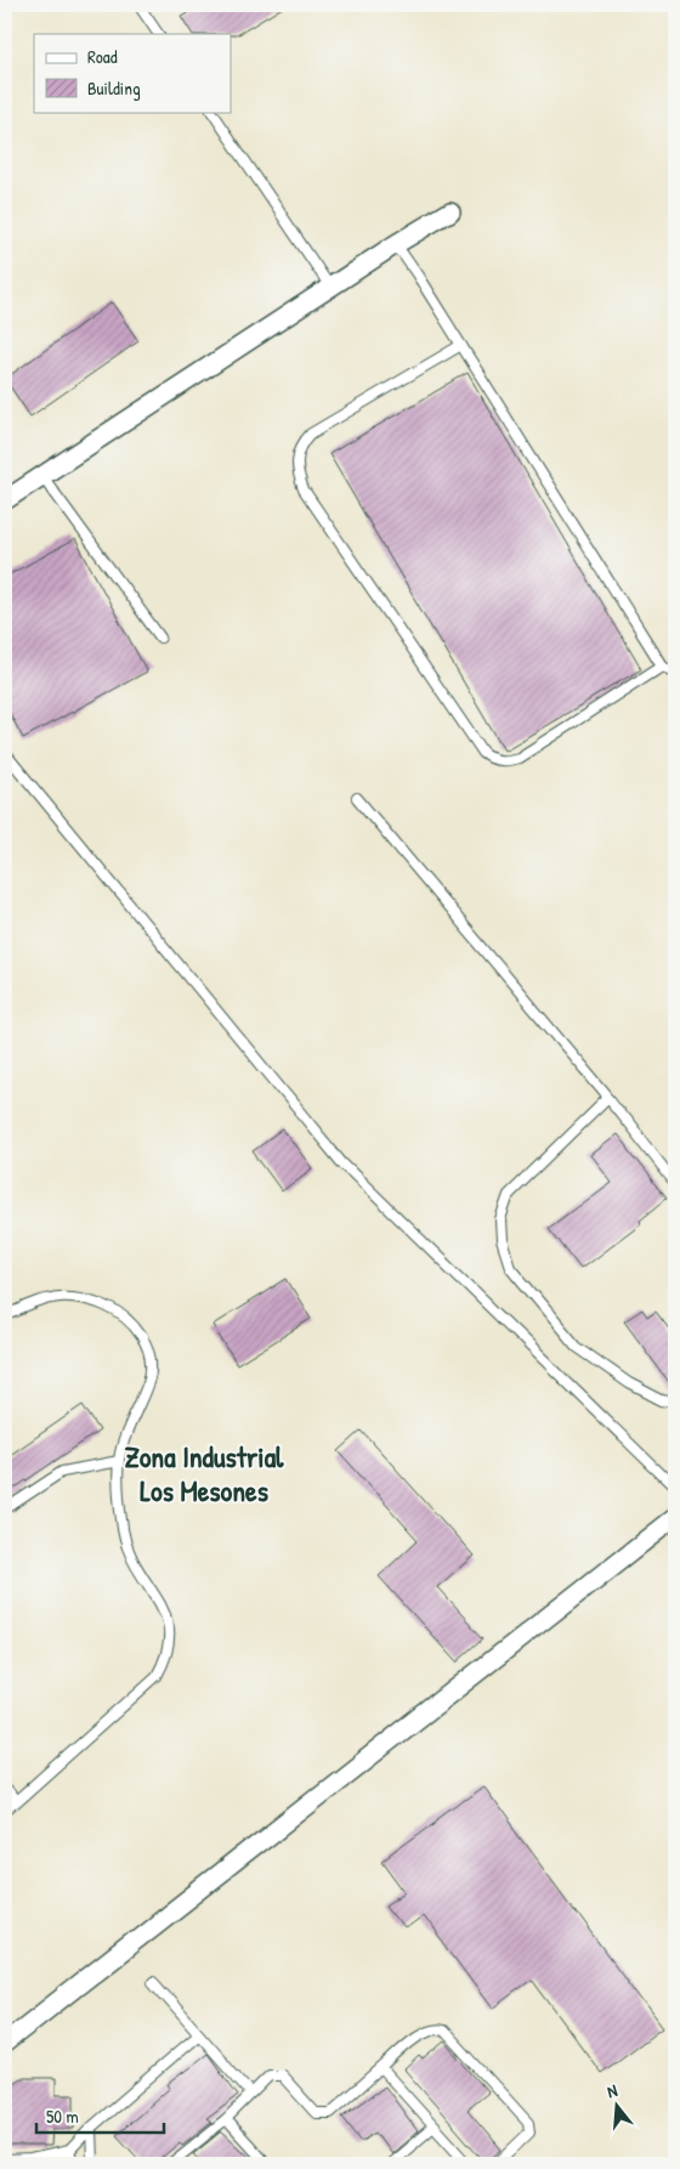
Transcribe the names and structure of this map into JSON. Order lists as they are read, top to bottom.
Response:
{
  "districts": ["Zona Industrial Los Mesones"],
  "legend": ["Road", "Building"],
  "scale_bar": "50 m",
  "north": "top"
}
